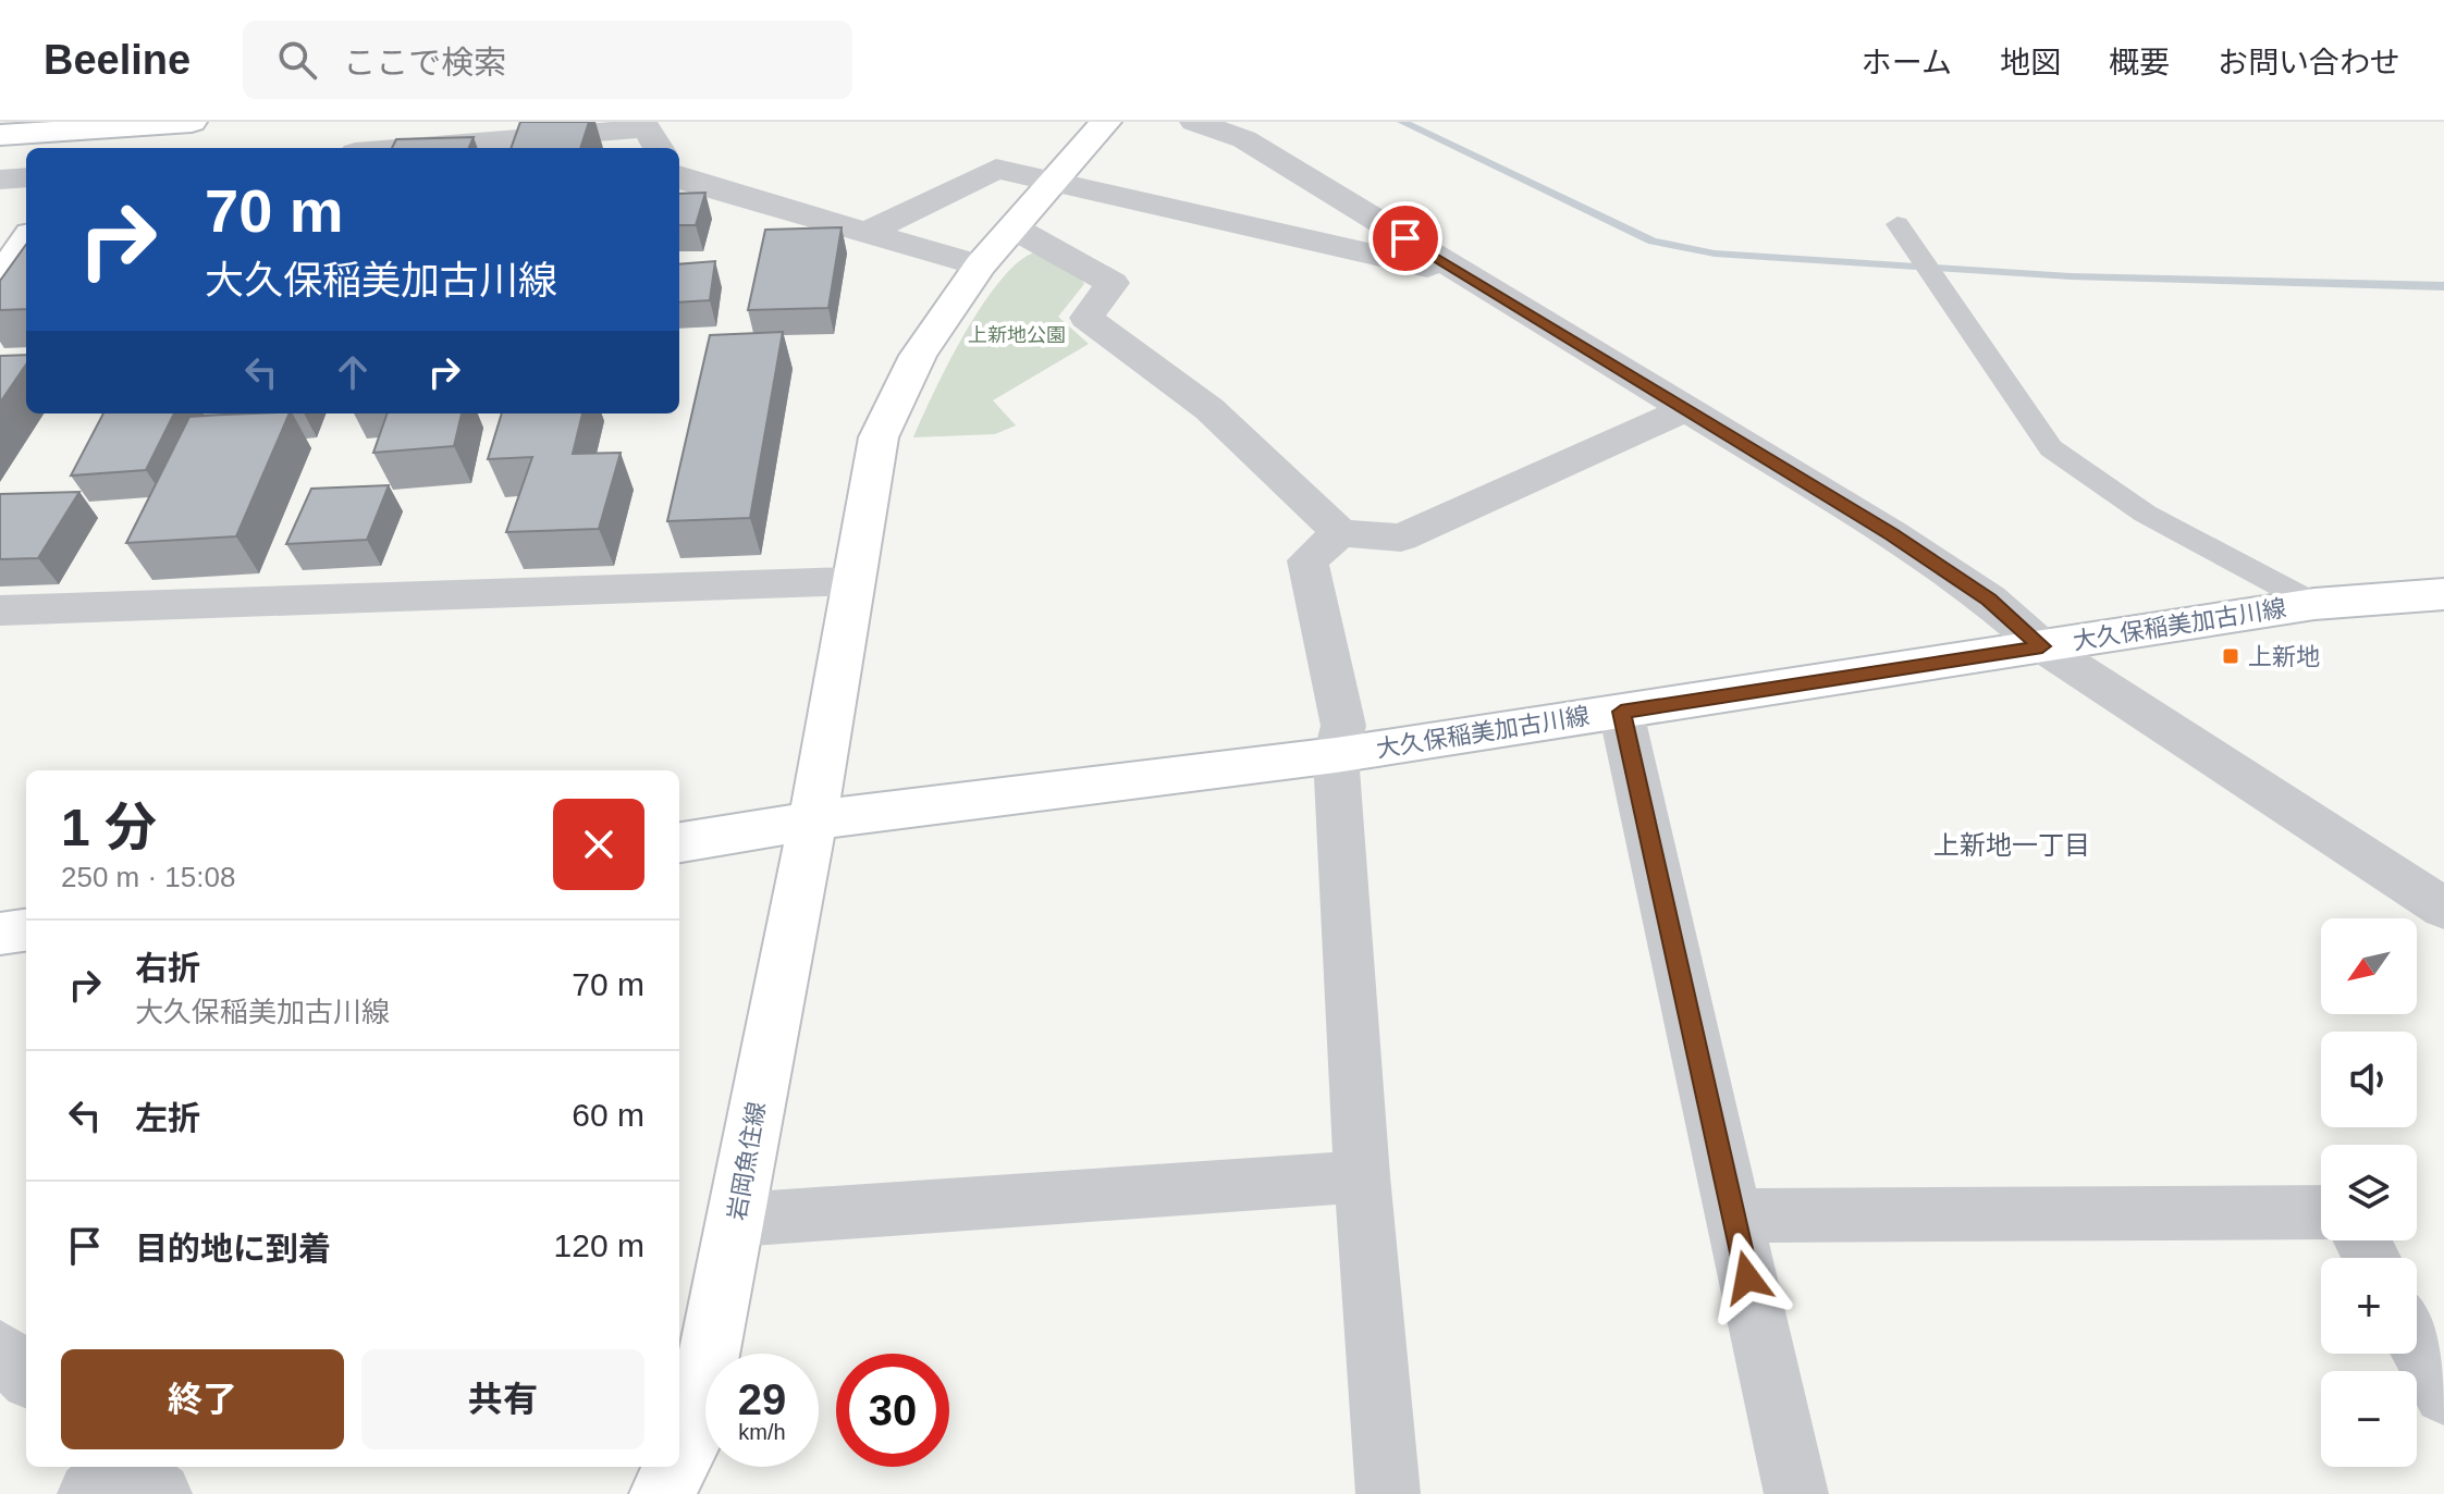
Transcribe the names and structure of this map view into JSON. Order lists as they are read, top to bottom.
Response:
{
  "streets": {
    "main road": ["大久保稲美加古川線", "岩岡魚住線"]
  },
  "crossings": [
    ["大久保稲美加古川線", "岩岡魚住線"]
  ],
  "districts": ["上新地一丁目"],
  "parks": ["上新地公園"],
  "places": {
    "transit": ["上新地"]
  },
  "north": "bottom left",
  "page": {
    "header": "Beeline",
    "search": "ここで検索",
    "nav": [
      "ホーム",
      "地図",
      "概要",
      "お問い合わせ"
    ],
    "turn": ["70 m", "大久保稲美加古川線"],
    "heading": ["1 分", "250 m · 15:08"],
    "map_buttons": ["+", "−"],
    "list": [
      {
        "name": "右折",
        "note": "大久保稲美加古川線",
        "value": "70 m"
      },
      {
        "name": "左折",
        "value": "60 m"
      },
      {
        "name": "目的地に到着",
        "value": "120 m"
      }
    ],
    "buttons": ["終了", "共有"],
    "speed": "29 km/h",
    "limit": "30"
  }
}
